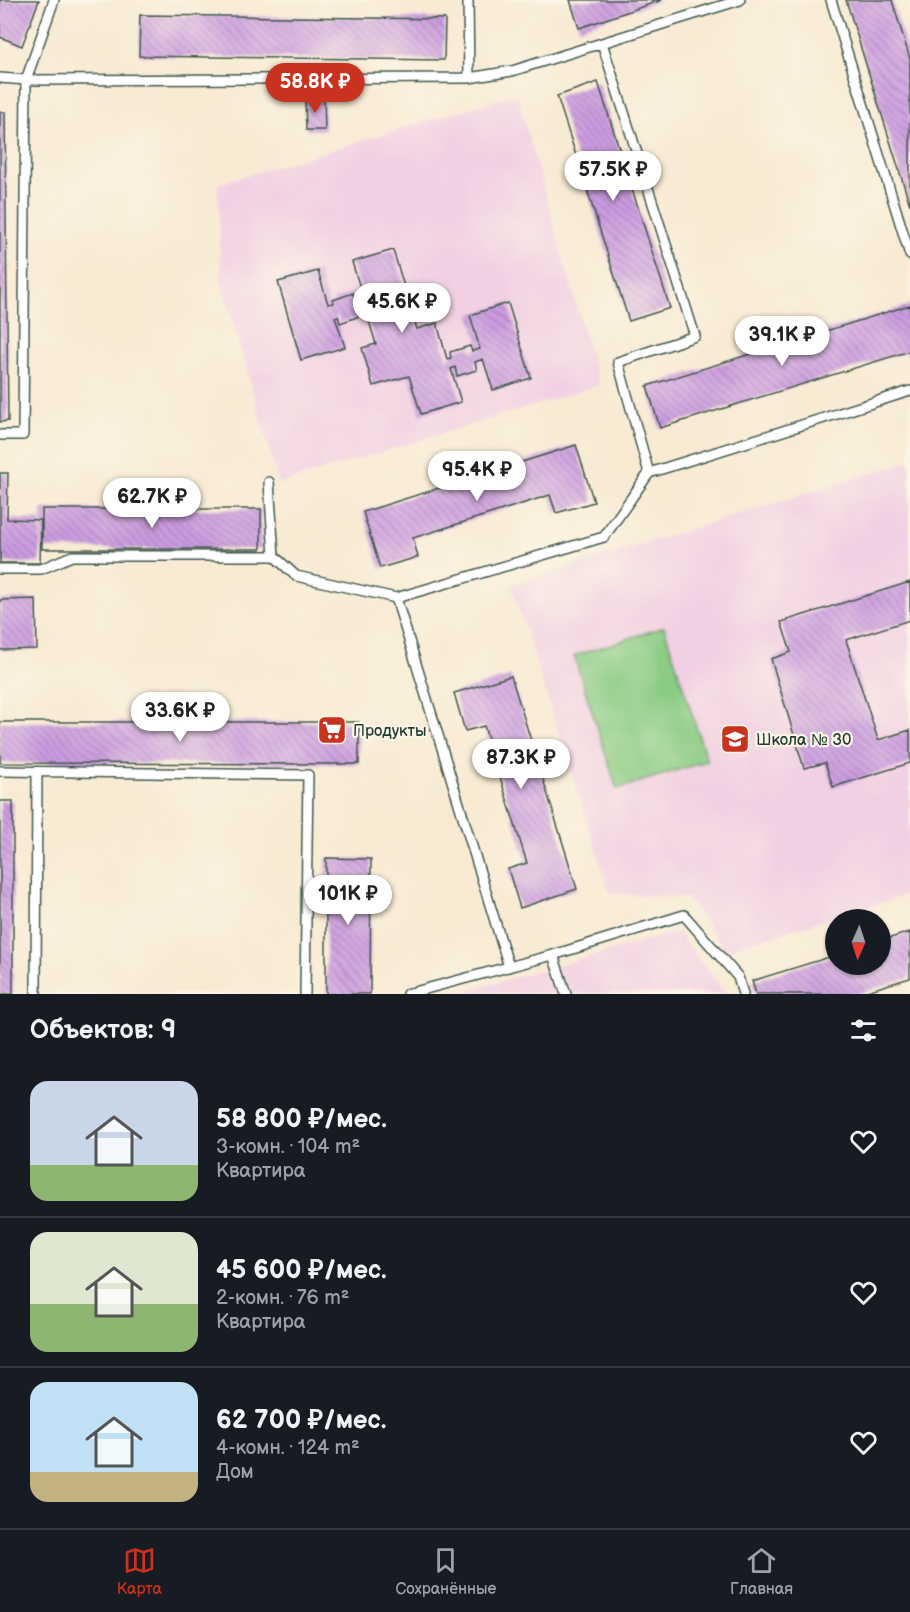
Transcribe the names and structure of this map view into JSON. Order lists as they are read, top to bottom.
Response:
{
  "places": {
    "supermarket": ["Продукты"],
    "school or university": ["Школа № 30"]
  },
  "north": "bottom",
  "page": {
    "price": [
      "58.8K ₽",
      "57.5K ₽",
      "45.6K ₽",
      "39.1K ₽",
      "95.4K ₽",
      "62.7K ₽",
      "33.6K ₽",
      "87.3K ₽",
      "101K ₽"
    ],
    "heading": "Объектов: 9",
    "list": [
      {
        "name": "58 800 ₽/мес.",
        "note": "3-комн. · 104 m² · Квартира"
      },
      {
        "name": "45 600 ₽/мес.",
        "note": "2-комн. · 76 m² · Квартира"
      },
      {
        "name": "62 700 ₽/мес.",
        "note": "4-комн. · 124 m² · Дом"
      }
    ],
    "tabs": ["Карта", "Сохранённые", "Главная"]
  }
}
